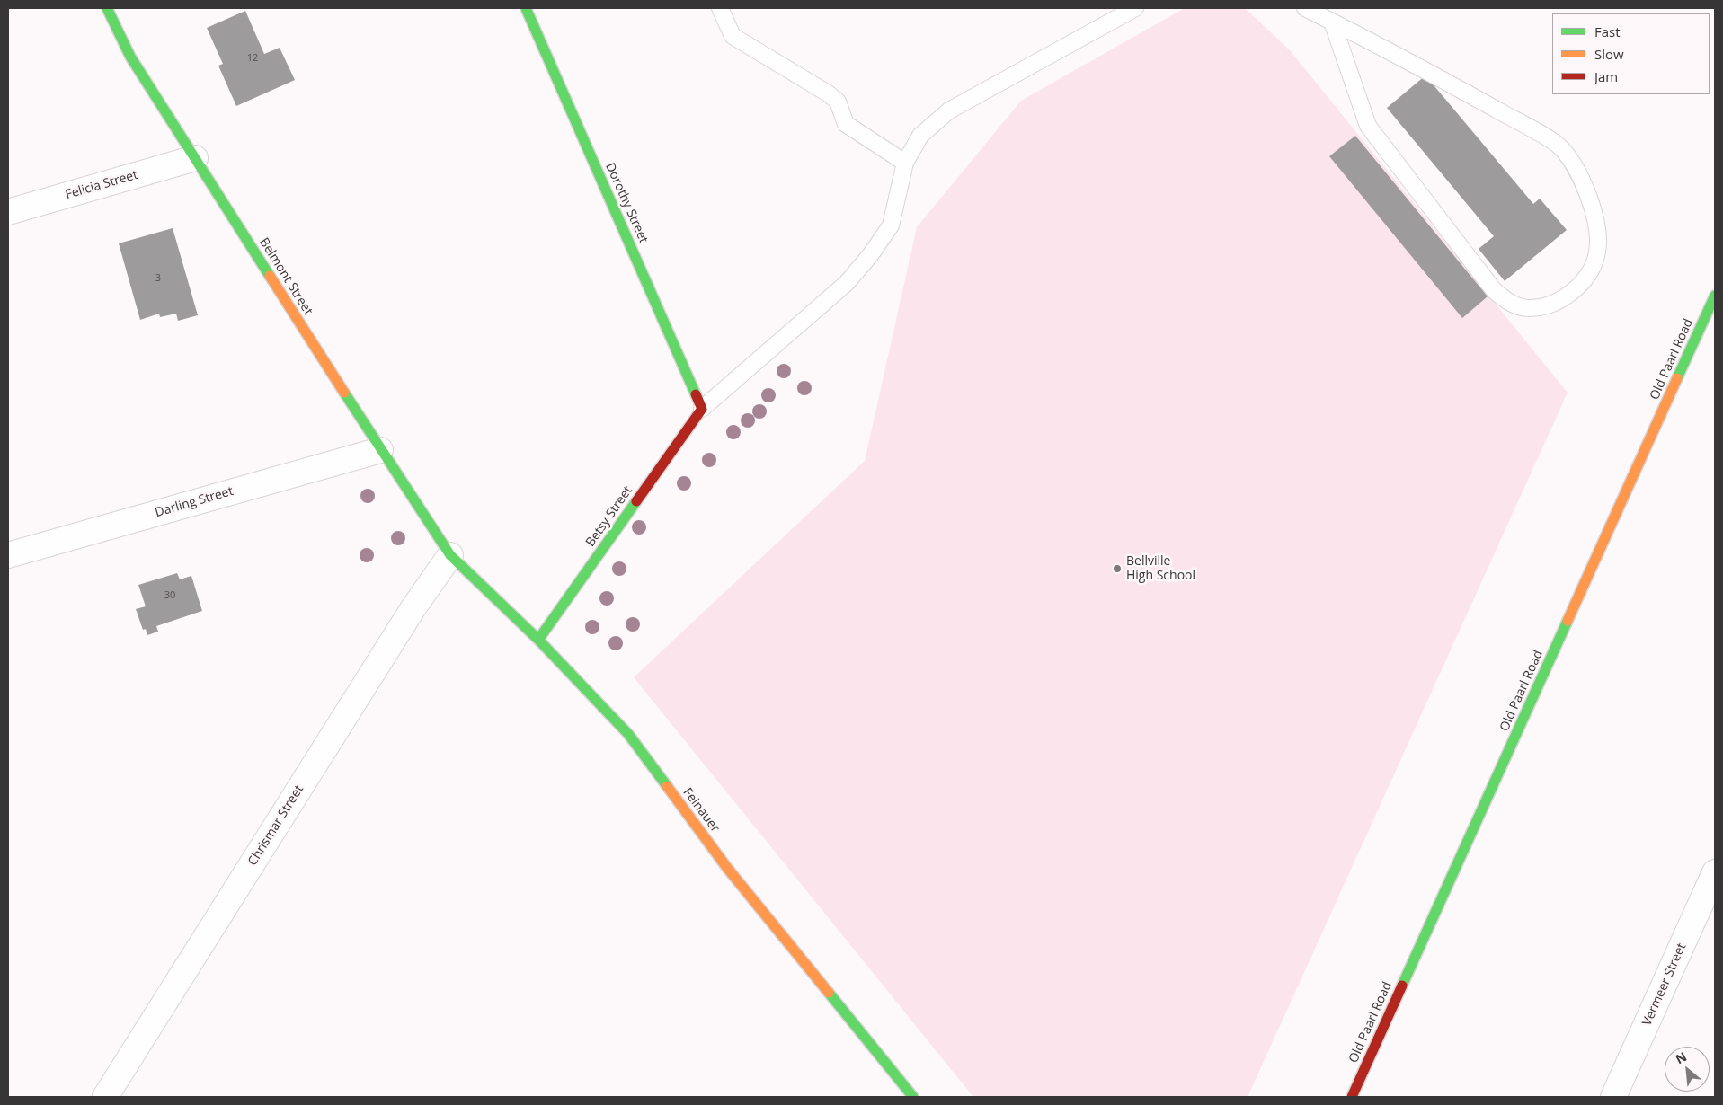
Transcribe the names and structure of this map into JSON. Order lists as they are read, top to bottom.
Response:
{
  "streets": {
    "street": [
      "Felicia Street",
      "Dorothy Street",
      "Belmont Street",
      "Old Paarl Road",
      "Darling Street",
      "Betsy Street",
      "Feinauer",
      "Chrismar Street",
      "Vermeer Street"
    ]
  },
  "crossings": [
    ["Felicia Street", "Belmont Street"],
    ["Dorothy Street", "Betsy Street"],
    ["Belmont Street", "Darling Street"],
    ["Belmont Street", "Feinauer"],
    ["Belmont Street", "Chrismar Street"],
    ["Betsy Street", "Feinauer"],
    ["Feinauer", "Chrismar Street"]
  ],
  "places": ["Bellville High School"],
  "house_numbers": ["12", "3", "30"],
  "legend": ["Fast", "Slow", "Jam"],
  "north": "top left"
}
